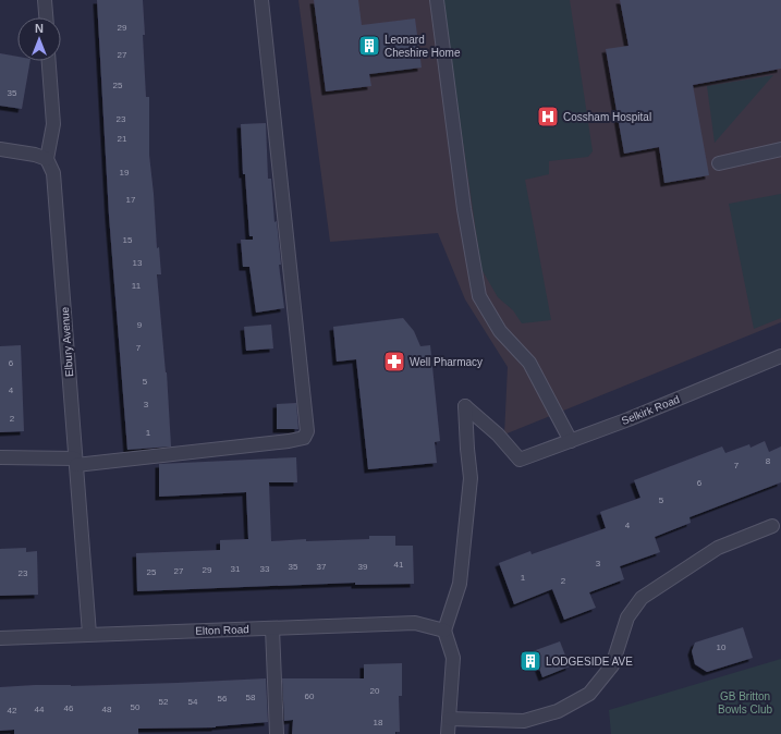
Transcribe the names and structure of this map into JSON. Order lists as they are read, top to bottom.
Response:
{
  "streets": {
    "street": ["Elbury Avenue", "Selkirk Road", "Elton Road"]
  },
  "crossings": [
    ["Elbury Avenue", "Elton Road"],
    ["Selkirk Road", "Elton Road"]
  ],
  "parks": ["GB Britton Bowls Club"],
  "places": {
    "building": ["Leonard Cheshire Home", "LODGESIDE AVE"],
    "hospital": ["Cossham Hospital"],
    "pharmacy": ["Well Pharmacy"]
  },
  "house_numbers": [
    "29",
    "27",
    "25",
    "35",
    "23",
    "21",
    "19",
    "17",
    "15",
    "13",
    "11",
    "9",
    "7",
    "6",
    "5",
    "4",
    "3",
    "2",
    "1",
    "8",
    "7",
    "6",
    "5",
    "4",
    "3",
    "41",
    "35",
    "37",
    "39",
    "31",
    "33",
    "29",
    "27",
    "25",
    "23",
    "1",
    "2",
    "10",
    "20",
    "60",
    "58",
    "56",
    "52",
    "54",
    "50",
    "46",
    "44",
    "48",
    "42",
    "18"
  ],
  "north": "top"
}
